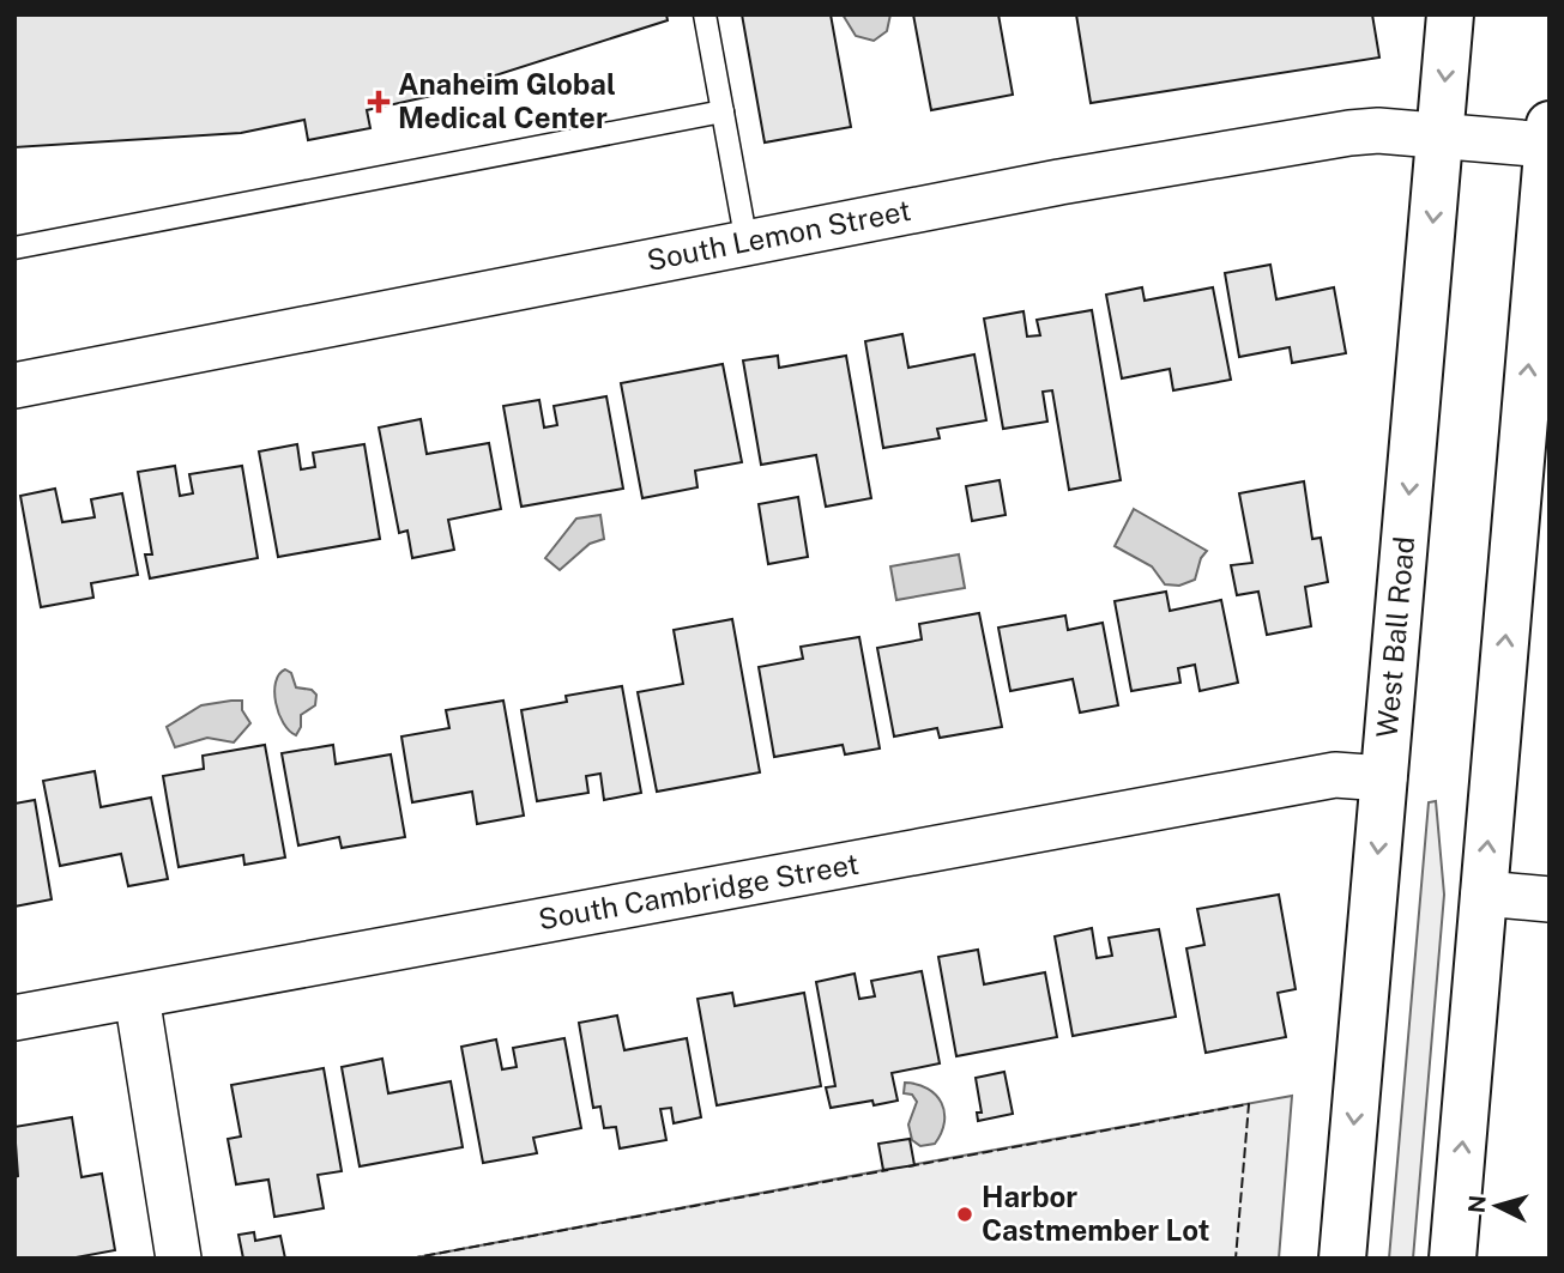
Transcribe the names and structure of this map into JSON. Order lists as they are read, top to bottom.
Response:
{
  "streets": {
    "main road": ["West Ball Road"],
    "street": ["South Lemon Street", "South Cambridge Street"]
  },
  "crossings": [
    ["South Lemon Street", "West Ball Road"],
    ["West Ball Road", "South Cambridge Street"]
  ],
  "places": {
    "health": ["Anaheim Global Medical Center"],
    "other": ["Harbor Castmember Lot"]
  },
  "north": "left"
}
